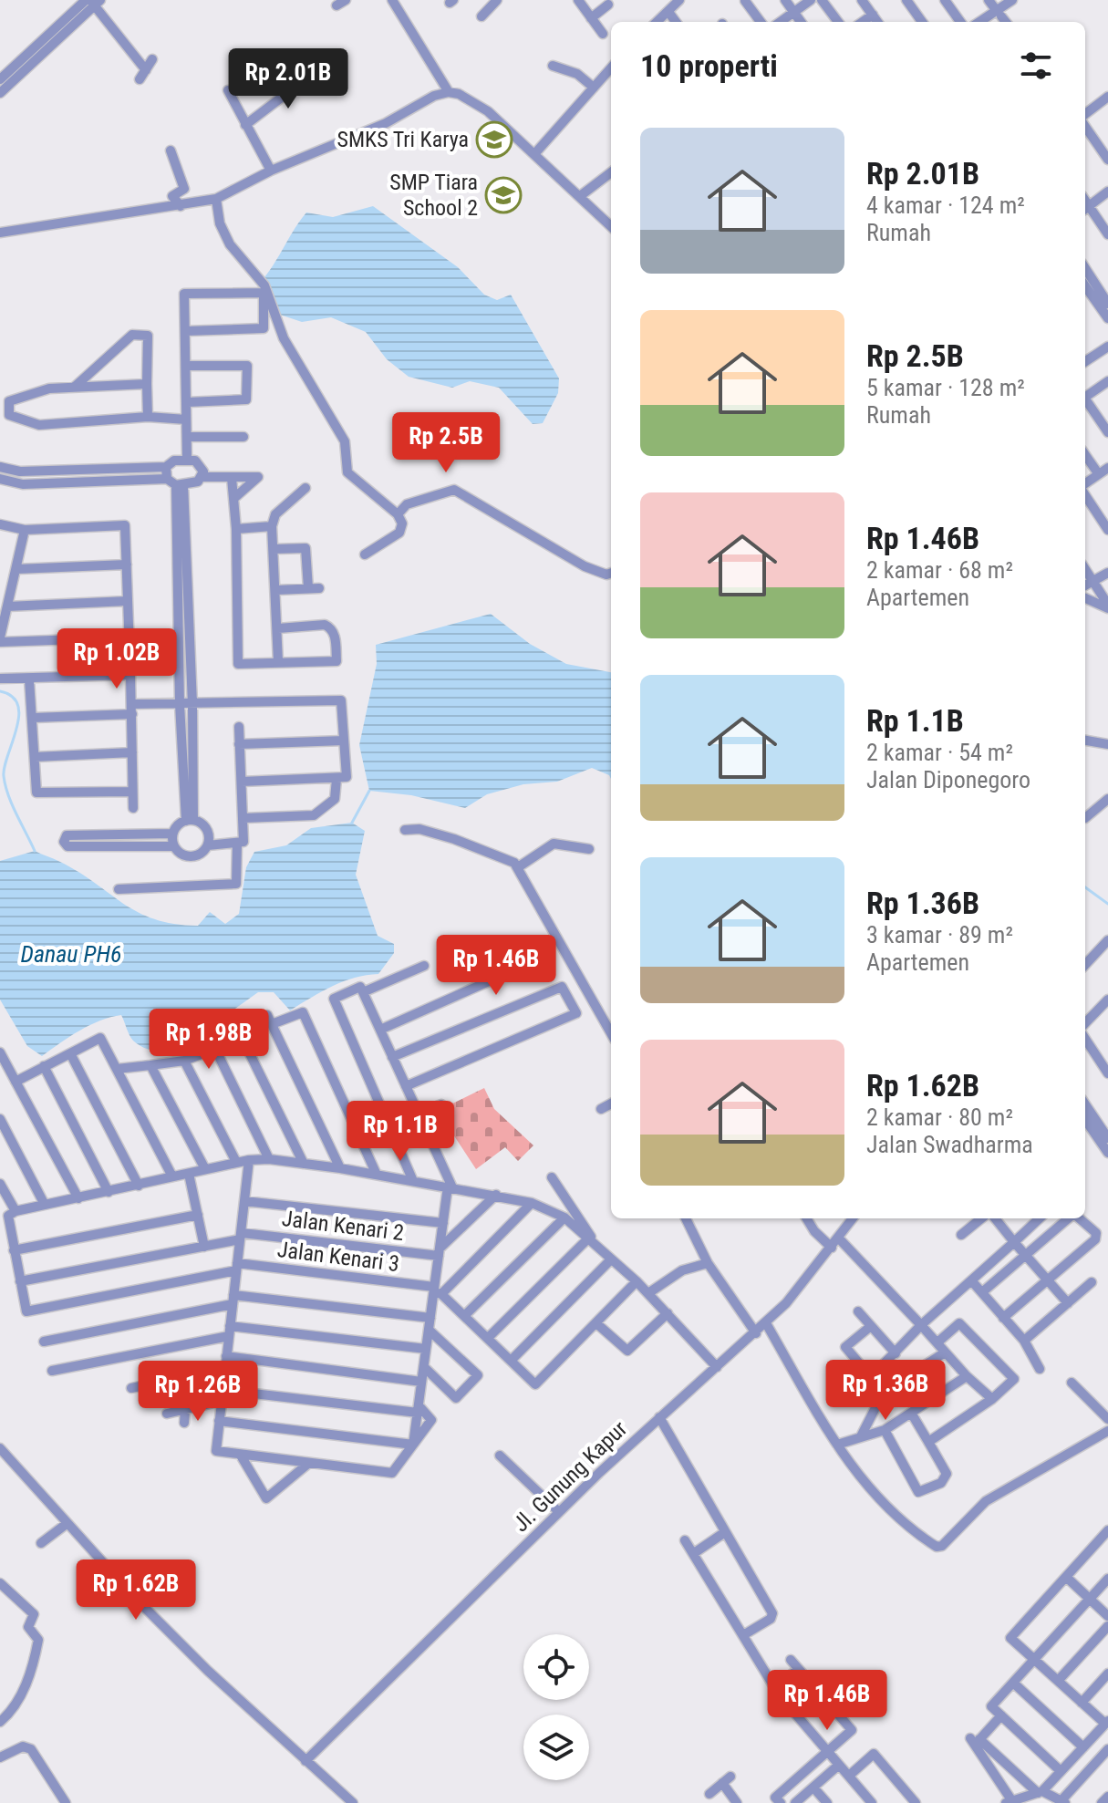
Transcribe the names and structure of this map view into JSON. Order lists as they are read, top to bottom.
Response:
{
  "streets": {
    "street": ["Jalan Kenari 2", "Jalan Kenari 3", "Jl. Gunung Kapur"]
  },
  "crossings": [
    ["Jalan Kenari 2", "Jalan Kenari 3"]
  ],
  "water": ["Danau PH6"],
  "places": {
    "school or university": ["SMKS Tri Karya", "SMP Tiara School 2"]
  },
  "page": {
    "heading": "10 properti",
    "price": [
      "Rp 2.01B",
      "Rp 2.5B",
      "Rp 1.02B",
      "Rp 1.46B",
      "Rp 1.98B",
      "Rp 1.1B",
      "Rp 1.36B",
      "Rp 1.26B",
      "Rp 1.62B",
      "Rp 1.46B"
    ],
    "list": [
      {
        "name": "Rp 2.01B",
        "note": "4 kamar · 124 m² · Rumah"
      },
      {
        "name": "Rp 2.5B",
        "note": "5 kamar · 128 m² · Rumah"
      },
      {
        "name": "Rp 1.46B",
        "note": "2 kamar · 68 m² · Apartemen"
      },
      {
        "name": "Rp 1.1B",
        "note": "2 kamar · 54 m² · Jalan Diponegoro"
      },
      {
        "name": "Rp 1.36B",
        "note": "3 kamar · 89 m² · Apartemen"
      },
      {
        "name": "Rp 1.62B",
        "note": "2 kamar · 80 m² · Jalan Swadharma"
      }
    ]
  }
}
